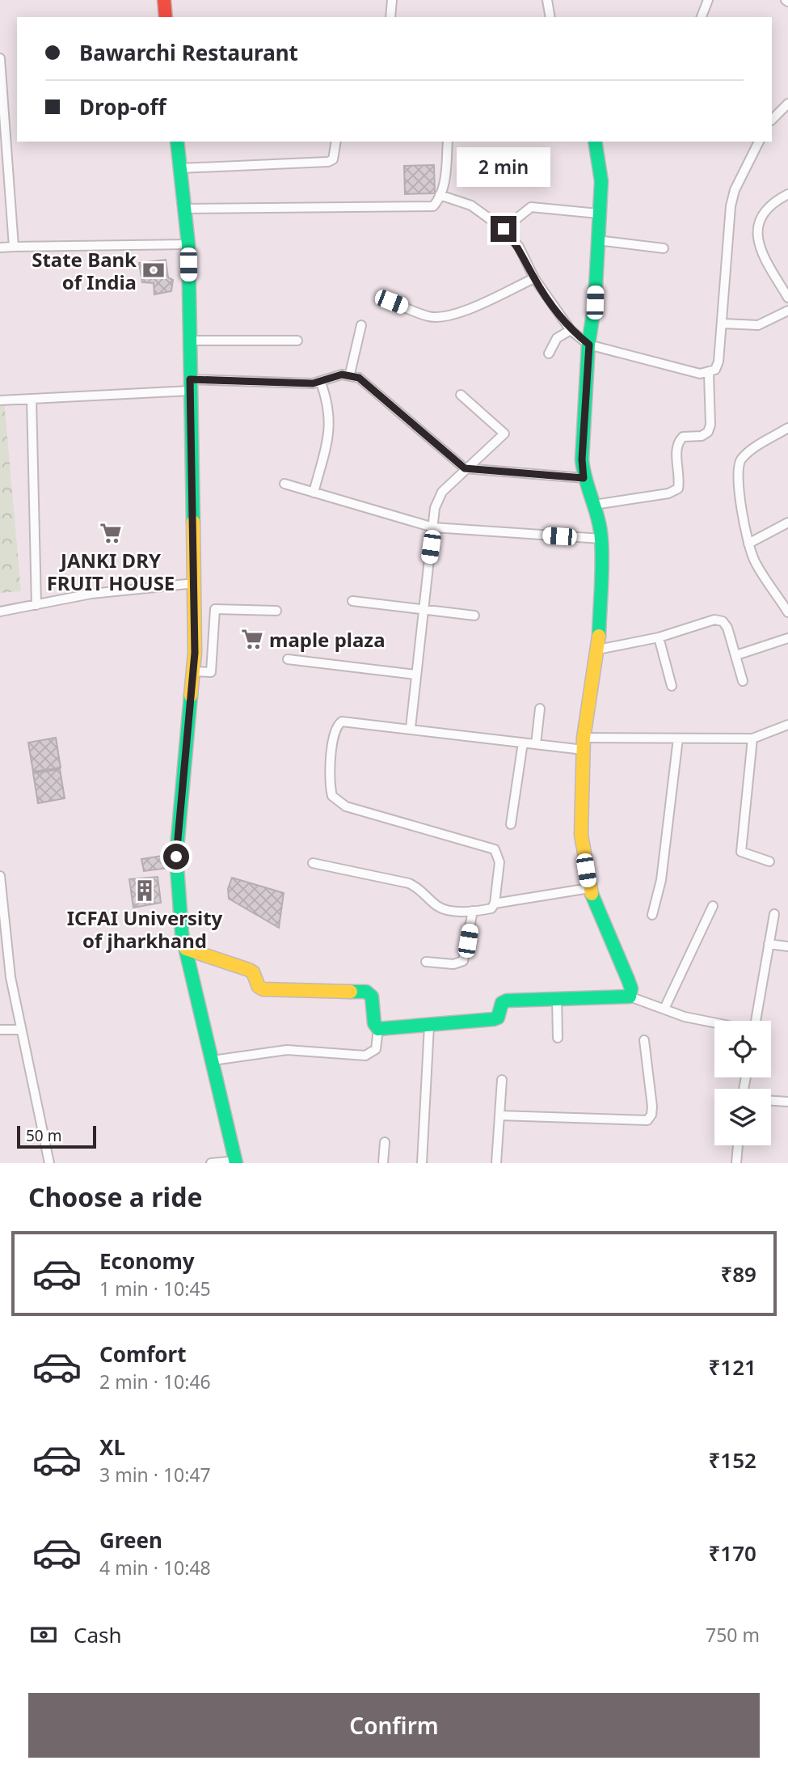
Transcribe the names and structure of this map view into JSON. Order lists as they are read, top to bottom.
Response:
{
  "places": {
    "bank": ["State Bank of India"],
    "supermarket": ["JANKI DRY FRUIT HOUSE", "maple plaza"],
    "building": ["ICFAI University of jharkhand"]
  },
  "scale_bar": "50 m",
  "page": {
    "banner": ["Bawarchi Restaurant", "Drop-off"],
    "bubble": "2 min",
    "scale": "50 m",
    "heading": "Choose a ride",
    "list": [
      {
        "name": "Economy",
        "note": "1 min · 10:45",
        "value": "₹89"
      },
      {
        "name": "Comfort",
        "note": "2 min · 10:46",
        "value": "₹121"
      },
      {
        "name": "XL",
        "note": "3 min · 10:47",
        "value": "₹152"
      },
      {
        "name": "Green",
        "note": "4 min · 10:48",
        "value": "₹170"
      }
    ],
    "pay": ["Cash", "750 m"],
    "buttons": "Confirm"
  }
}
